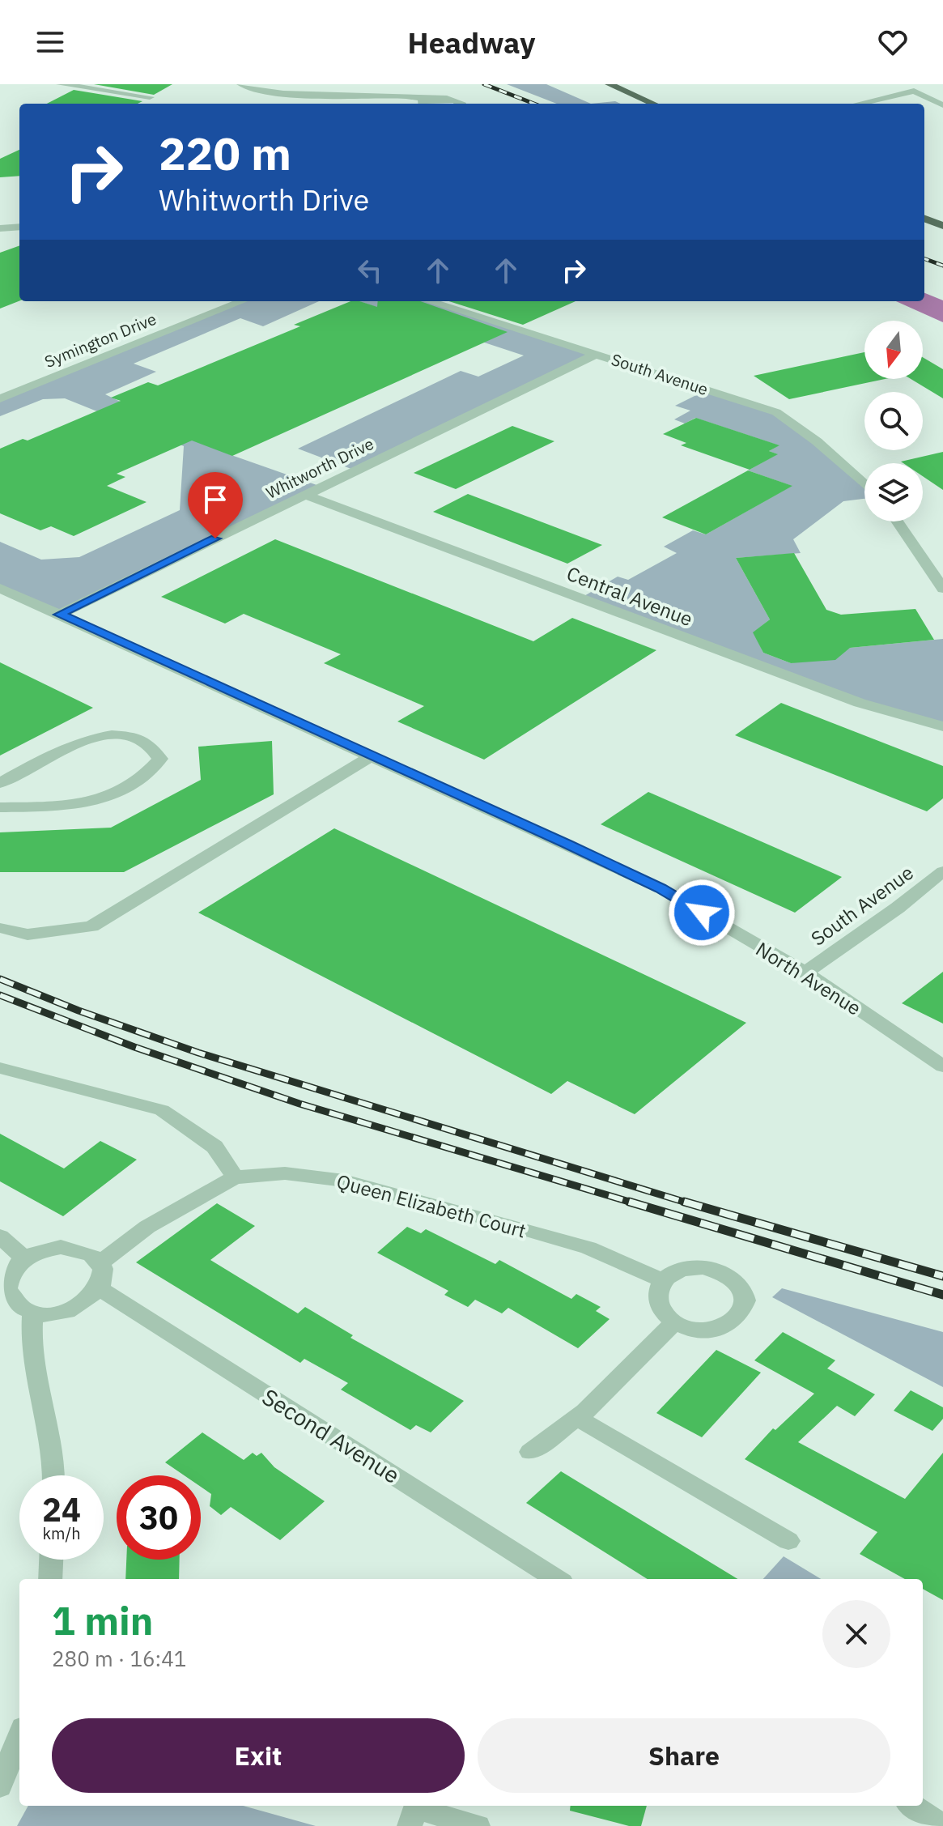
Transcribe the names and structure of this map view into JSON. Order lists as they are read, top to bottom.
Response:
{
  "streets": {
    "street": [
      "Symington Drive",
      "South Avenue",
      "Whitworth Drive",
      "Central Avenue",
      "North Avenue",
      "Queen Elizabeth Court",
      "Second Avenue"
    ]
  },
  "crossings": [
    ["South Avenue", "Whitworth Drive"],
    ["South Avenue", "North Avenue"],
    ["Whitworth Drive", "Central Avenue"],
    ["Whitworth Drive", "North Avenue"],
    ["Queen Elizabeth Court", "Second Avenue"]
  ],
  "north": "bottom",
  "page": {
    "header": "Headway",
    "turn": ["220 m", "Whitworth Drive"],
    "speed": "24 km/h",
    "limit": "30",
    "heading": ["1 min", "280 m · 16:41"],
    "buttons": ["Exit", "Share"]
  }
}
